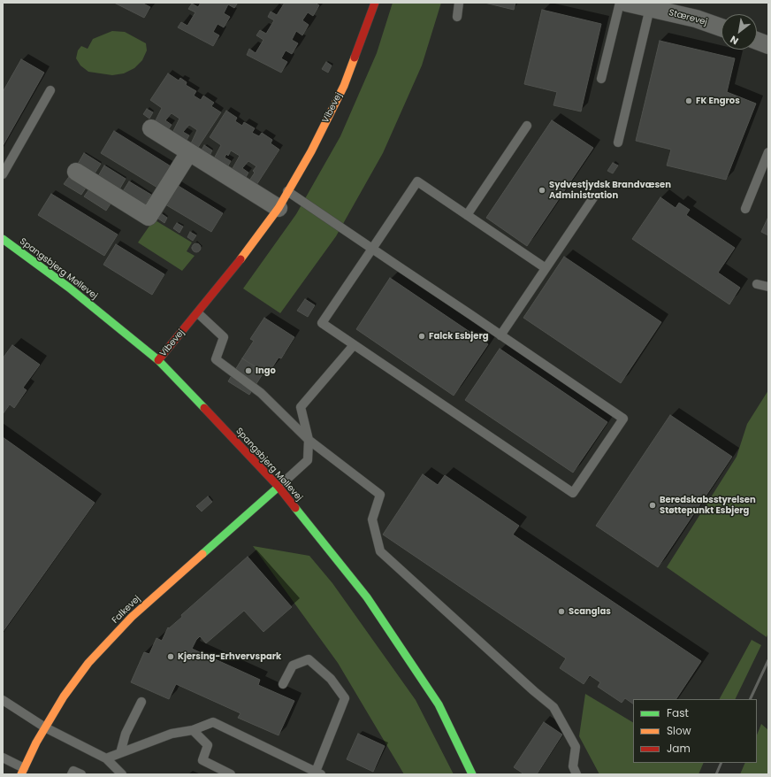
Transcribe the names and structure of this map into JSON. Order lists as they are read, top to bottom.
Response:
{
  "streets": {
    "street": [
      "Stærevej",
      "Vibevej",
      "Spangsbjerg Møllevej",
      "Falkevej"
    ]
  },
  "crossings": [
    ["Vibevej", "Spangsbjerg Møllevej"],
    ["Spangsbjerg Møllevej", "Falkevej"]
  ],
  "places": [
    "FK Engros",
    "Sydvestjydsk Brandvæsen Administration",
    "Falck Esbjerg",
    "Ingo",
    "Beredskabsstyrelsen Støttepunkt Esbjerg",
    "Scanglas",
    "Kjersing-Erhvervspark"
  ],
  "legend": ["Fast", "Slow", "Jam"],
  "north": "bottom left"
}
